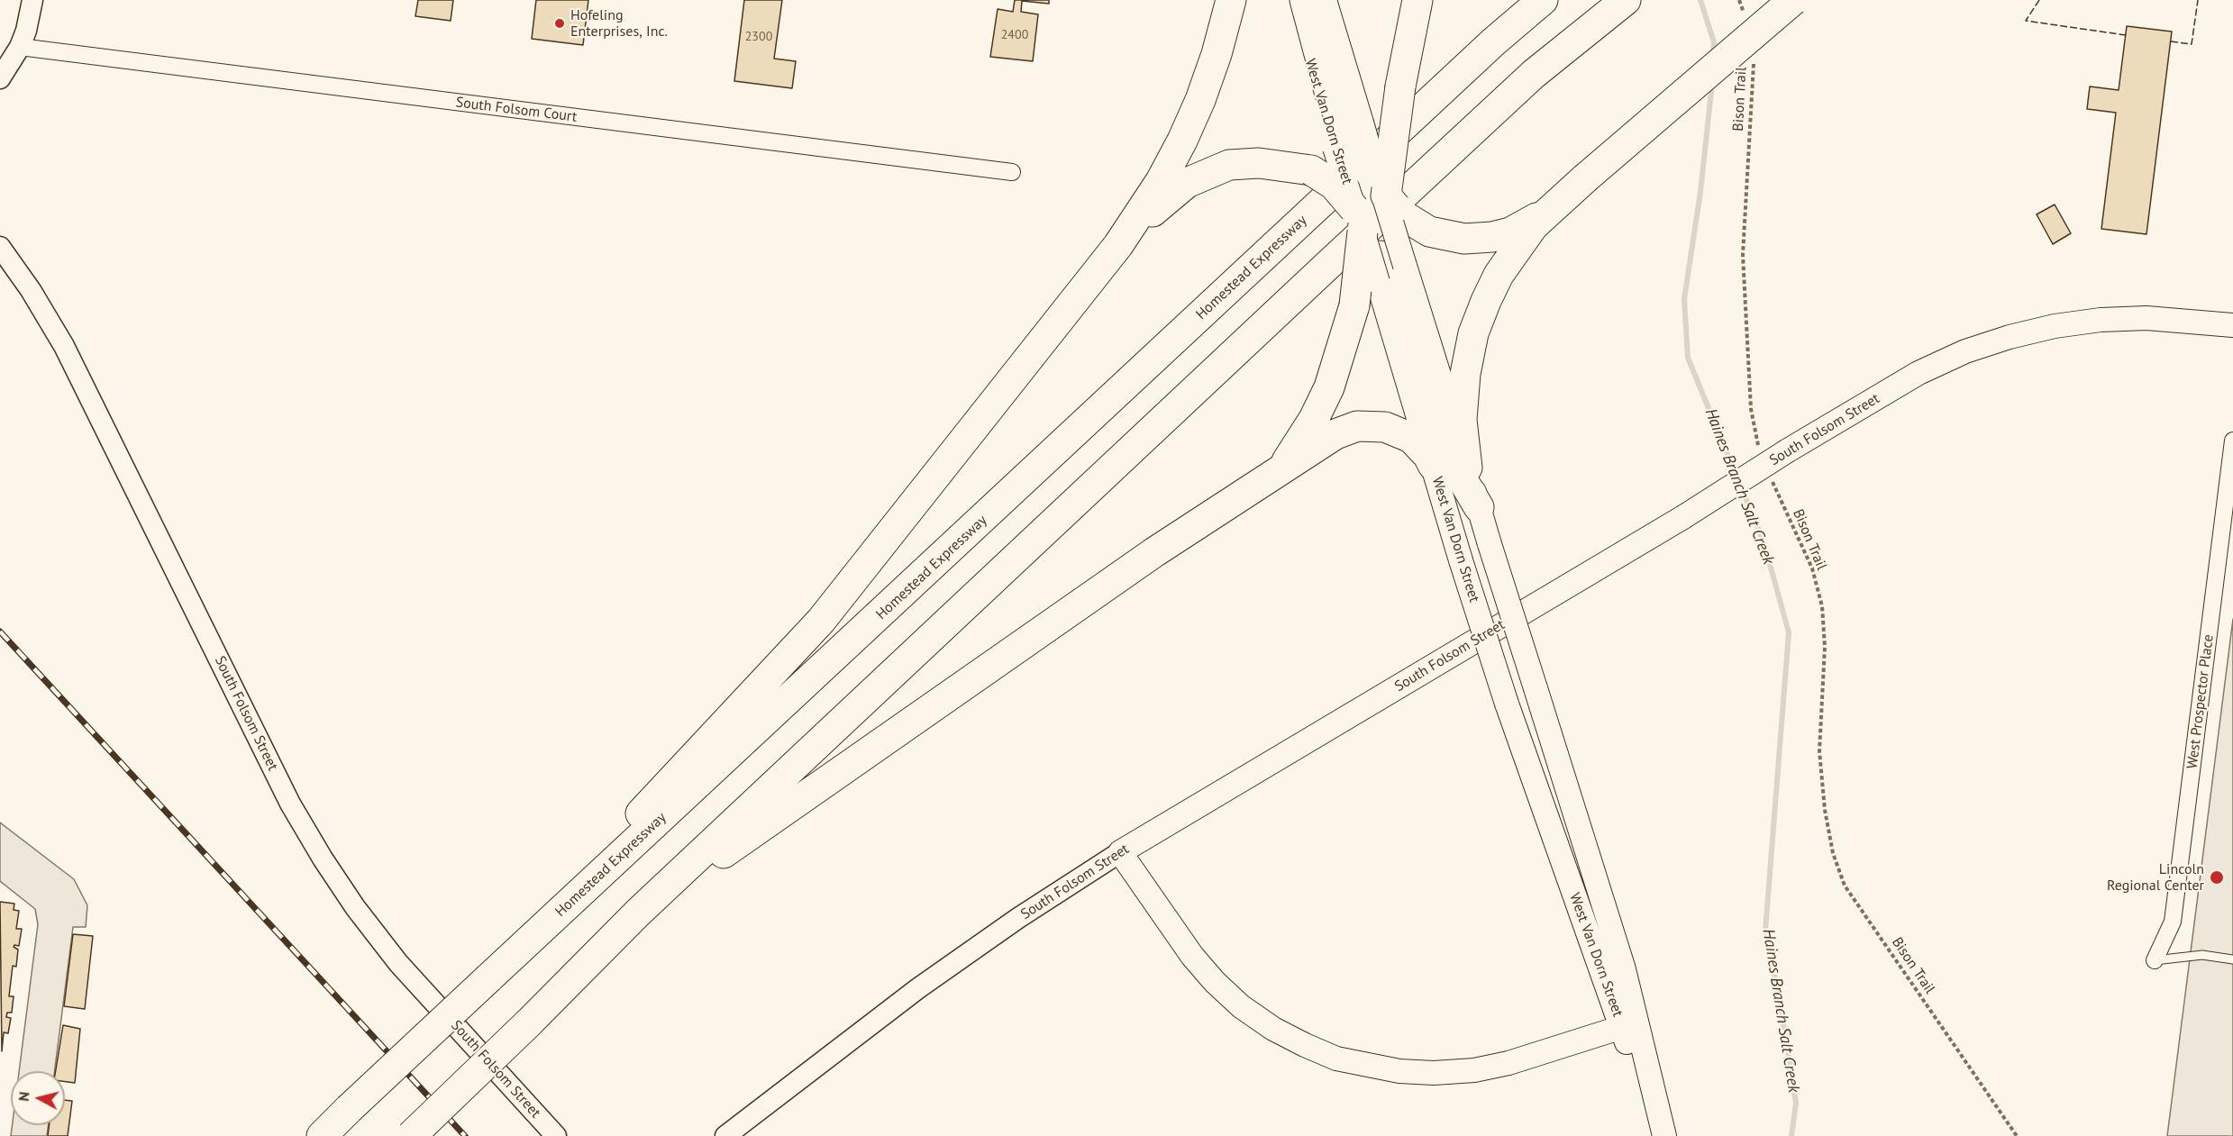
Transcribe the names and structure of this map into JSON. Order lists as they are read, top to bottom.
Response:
{
  "streets": {
    "highway": ["Homestead Expressway"],
    "main road": ["West Van Dorn Street", "South Folsom Street"],
    "street": ["South Folsom Court", "West Prospector Place"],
    "path": ["Bison Trail"]
  },
  "water": ["Haines Branch Salt Creek"],
  "places": ["Hofeling Enterprises, Inc.", "Lincoln Regional Center"],
  "house_numbers": ["2400", "2300"],
  "north": "left"
}
